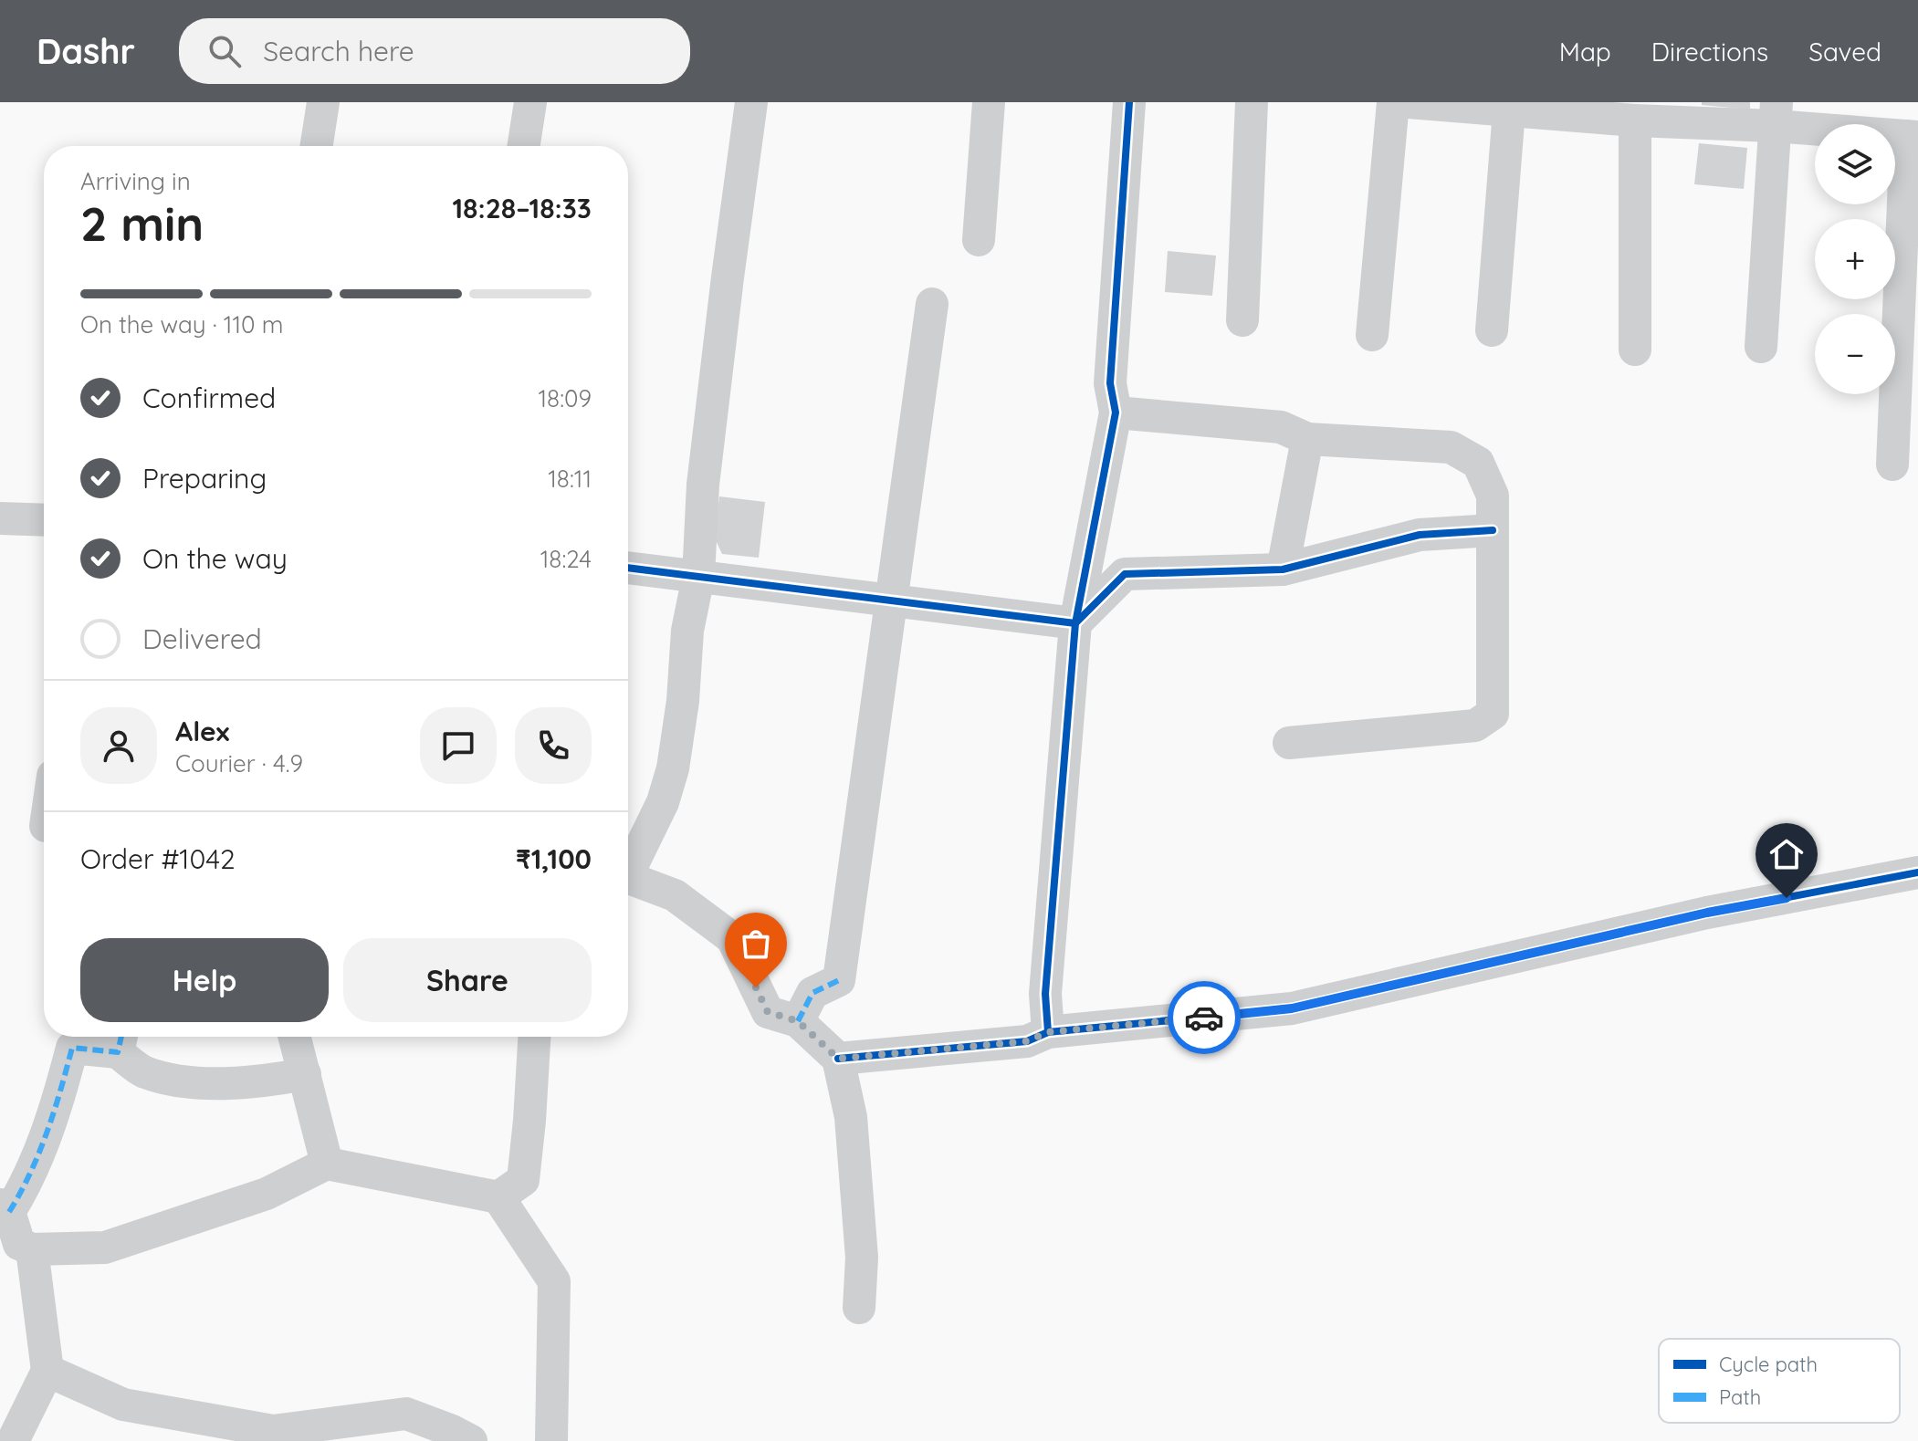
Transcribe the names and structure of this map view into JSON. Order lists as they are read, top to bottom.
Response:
{
  "legend": ["Cycle path", "Path"],
  "page": {
    "header": "Dashr",
    "search": "Search here",
    "nav": ["Map", "Directions", "Saved"],
    "map_buttons": ["+", "−"],
    "heading": ["2 min", "Arriving in", "18:28–18:33"],
    "panel": [
      "Alex",
      "Courier · 4.9",
      "Order #1042",
      "₹1,100"
    ],
    "bar": "On the way · 110 m",
    "list": [
      ["Confirmed", "18:09"],
      ["Preparing", "18:11"],
      ["On the way", "18:24"],
      "Delivered"
    ],
    "buttons": ["Help", "Share"]
  }
}
